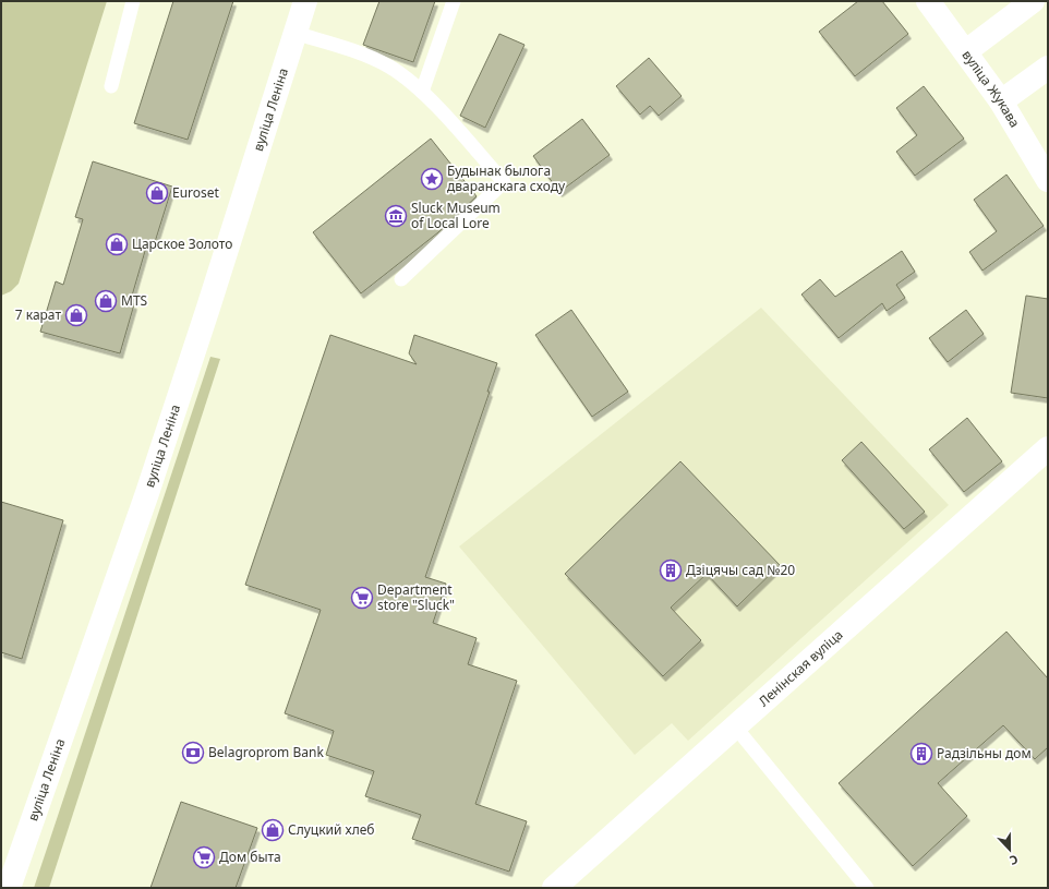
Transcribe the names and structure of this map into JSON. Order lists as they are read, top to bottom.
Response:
{
  "streets": {
    "street": ["вуліца Жукава", "вуліца Леніна", "Ленінская вуліца"]
  },
  "places": {
    "place": ["Будынак былога дваранскага сходу"],
    "shop": [
      "Euroset",
      "Царское Золото",
      "MTS",
      "7 карат",
      "Слуцкий хлеб"
    ],
    "museum": ["Sluck Museum of Local Lore"],
    "building": ["Дзіцячы сад №20", "Радзільны дом"],
    "supermarket": ["Department store \"Sluck\"", "Дом быта"],
    "bank": ["Belagroprom Bank"]
  },
  "north": "bottom"
}
